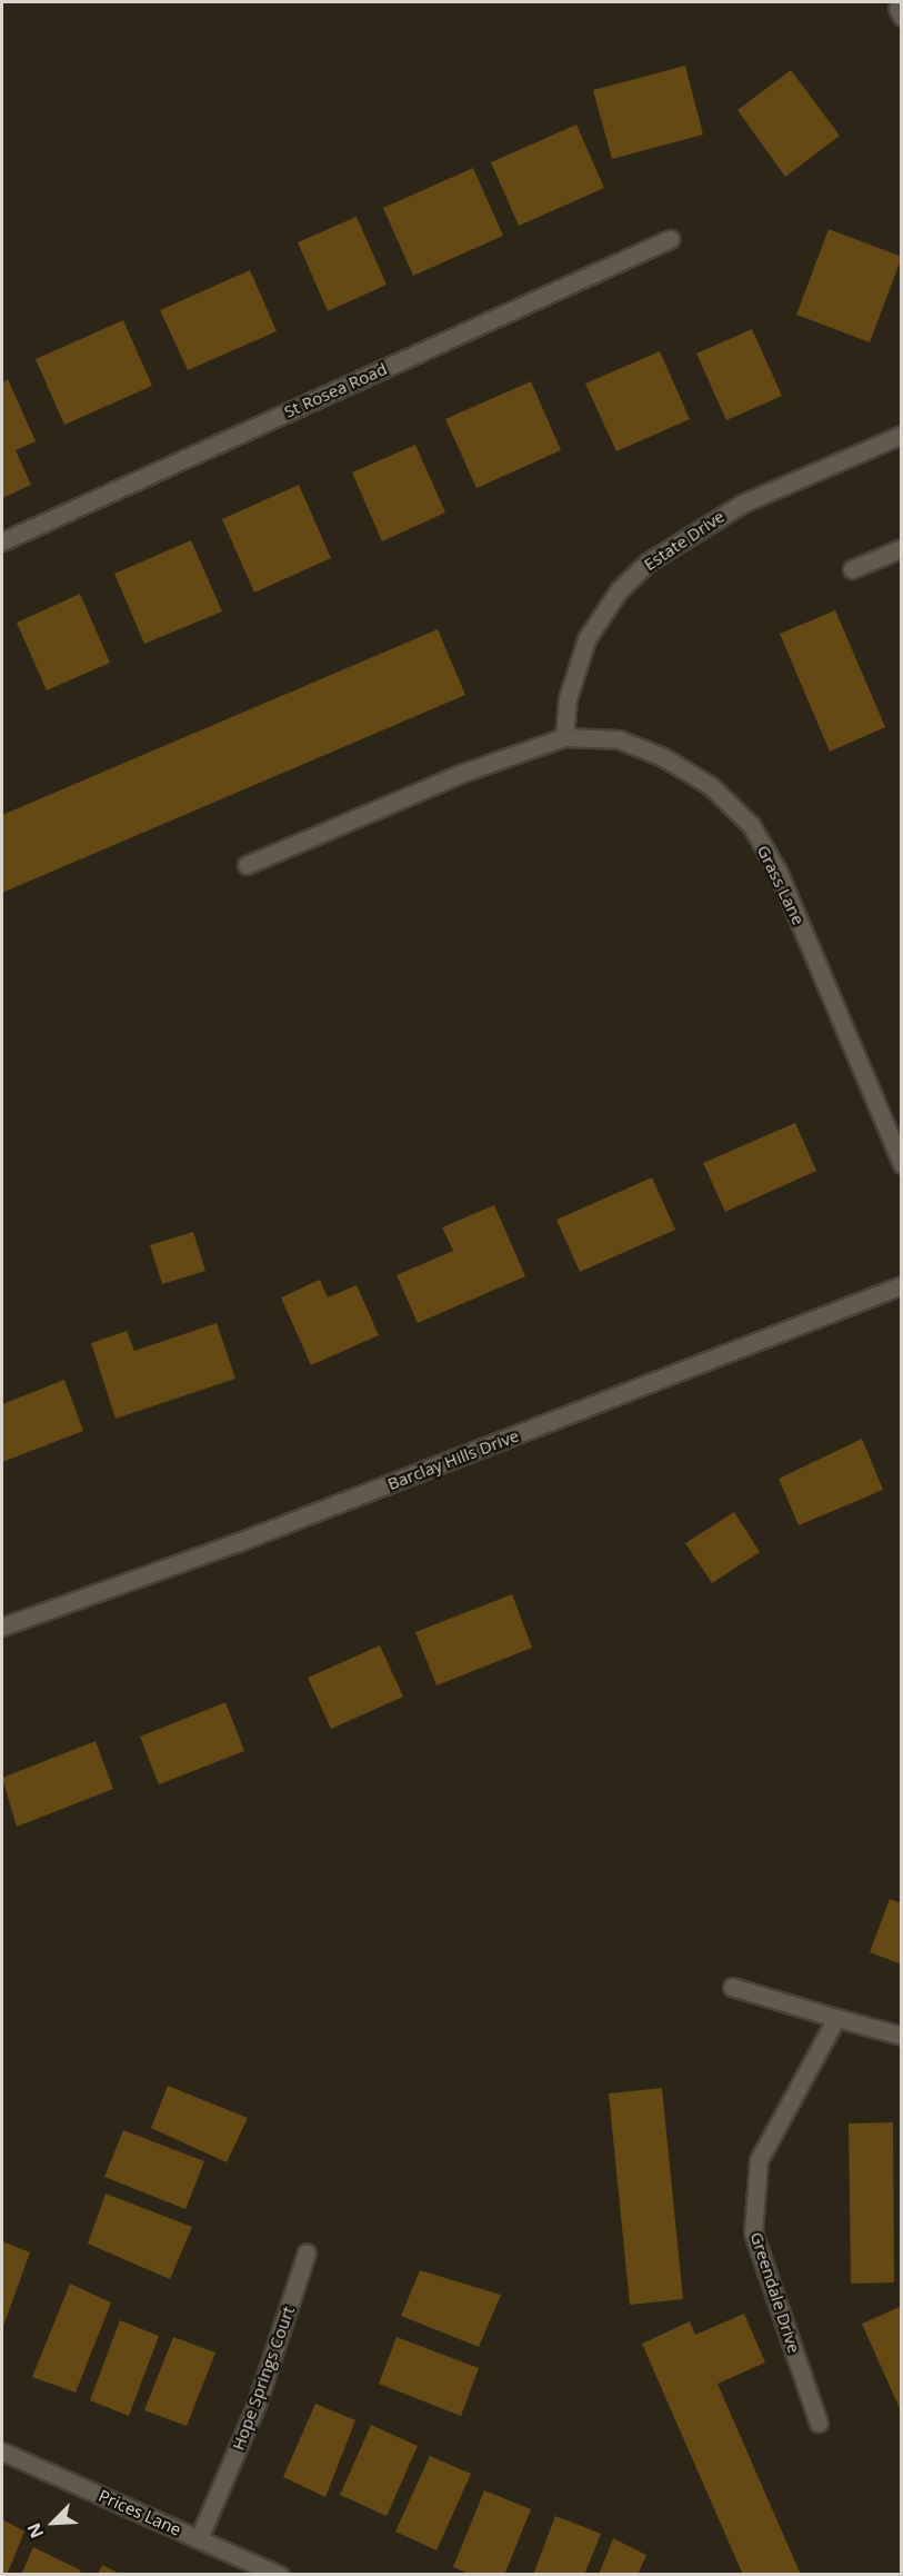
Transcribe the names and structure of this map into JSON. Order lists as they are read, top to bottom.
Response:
{
  "streets": {
    "street": [
      "St Rosea Road",
      "Estate Drive",
      "Grass Lane",
      "Barclay Hills Drive",
      "Greendale Drive",
      "Hope Springs Court",
      "Prices Lane"
    ]
  },
  "crossings": [
    ["Estate Drive", "Grass Lane"],
    ["Hope Springs Court", "Prices Lane"]
  ],
  "north": "bottom left"
}
